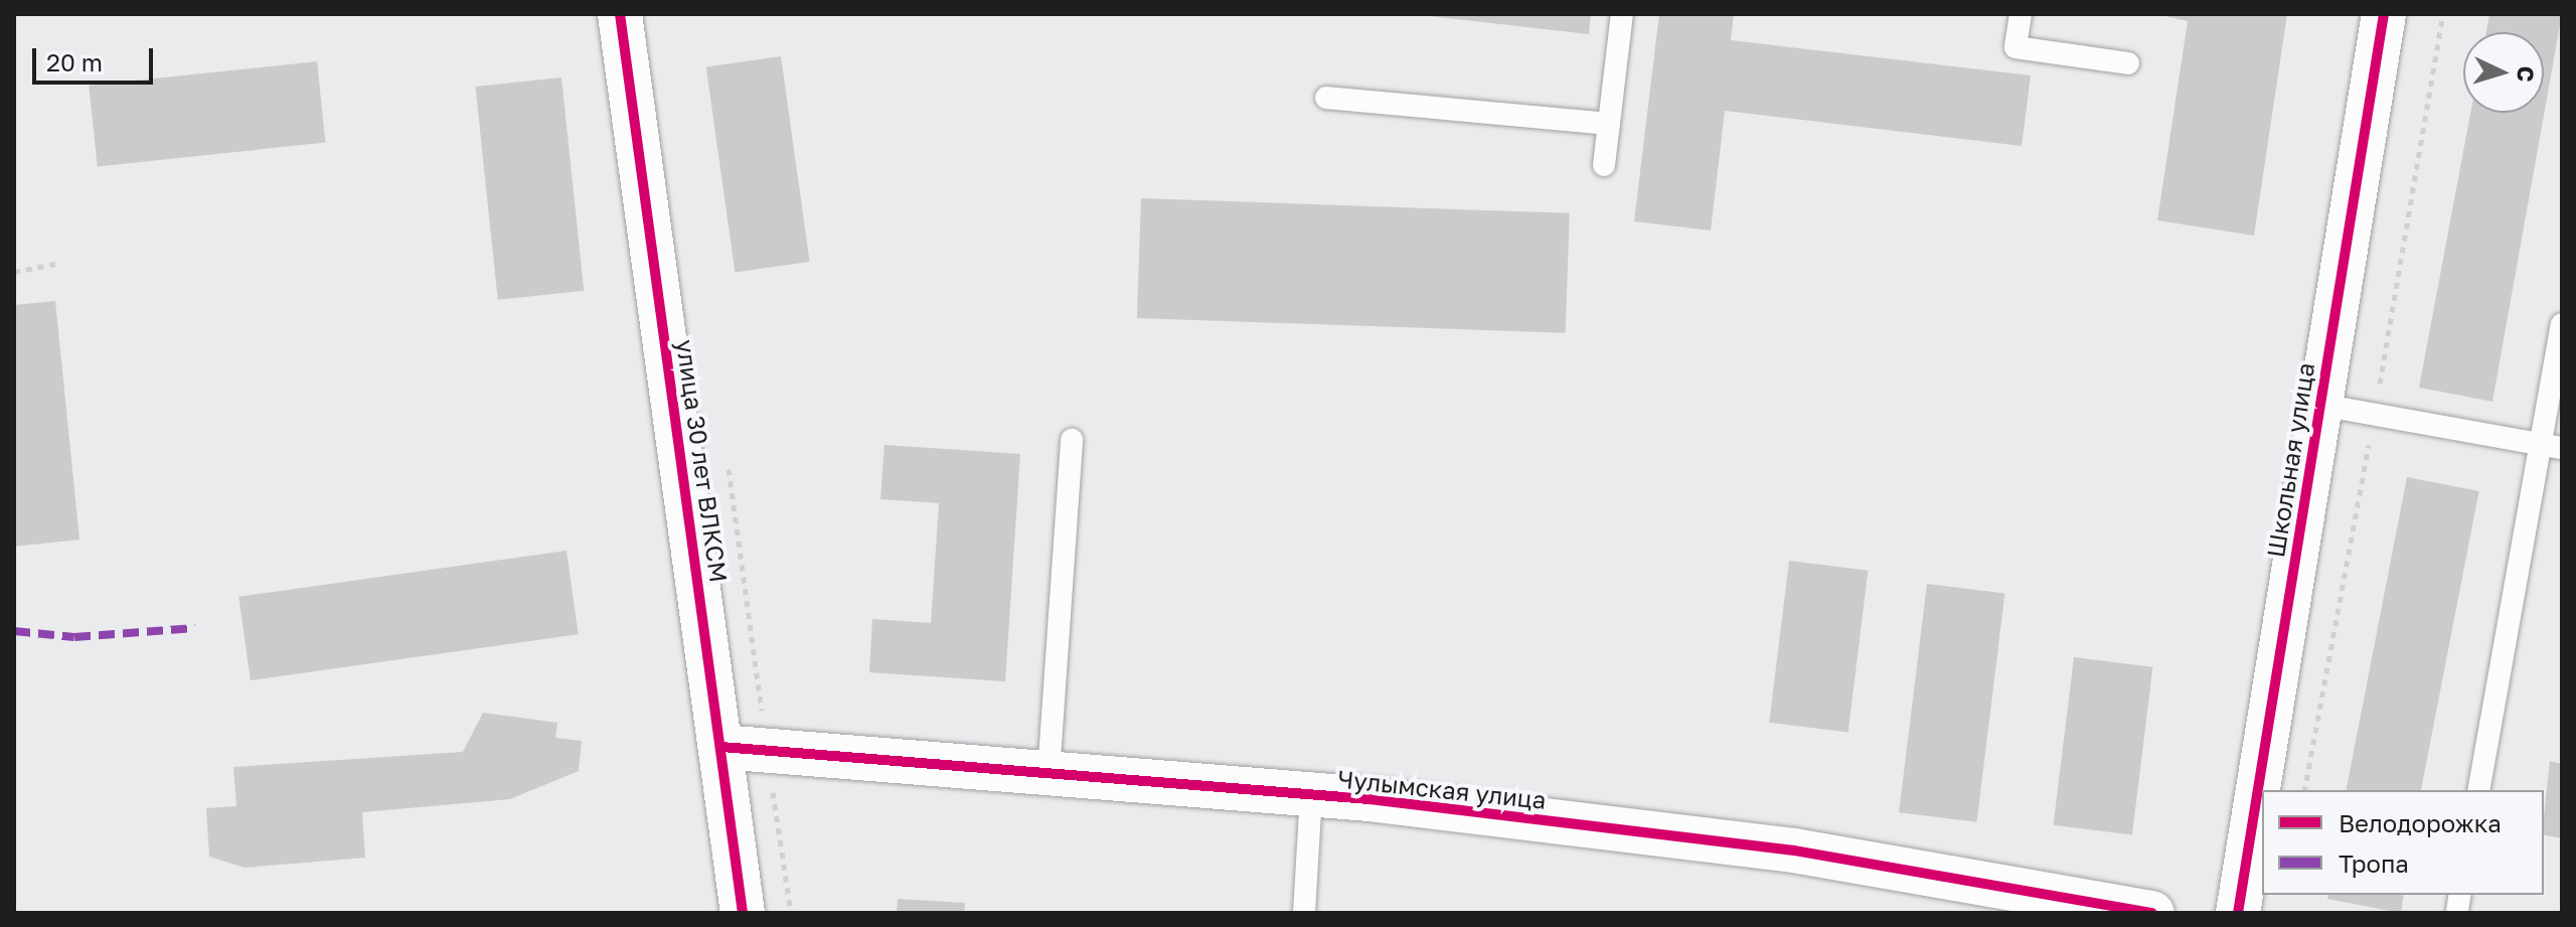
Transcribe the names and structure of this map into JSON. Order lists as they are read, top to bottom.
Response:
{
  "streets": {
    "street": ["Школьная улица", "улица 30 лет ВЛКСМ", "Чулымская улица"]
  },
  "crossings": [
    ["улица 30 лет ВЛКСМ", "Чулымская улица"]
  ],
  "legend": ["Велодорожка", "Тропа"],
  "scale_bar": "20 m",
  "north": "right"
}
